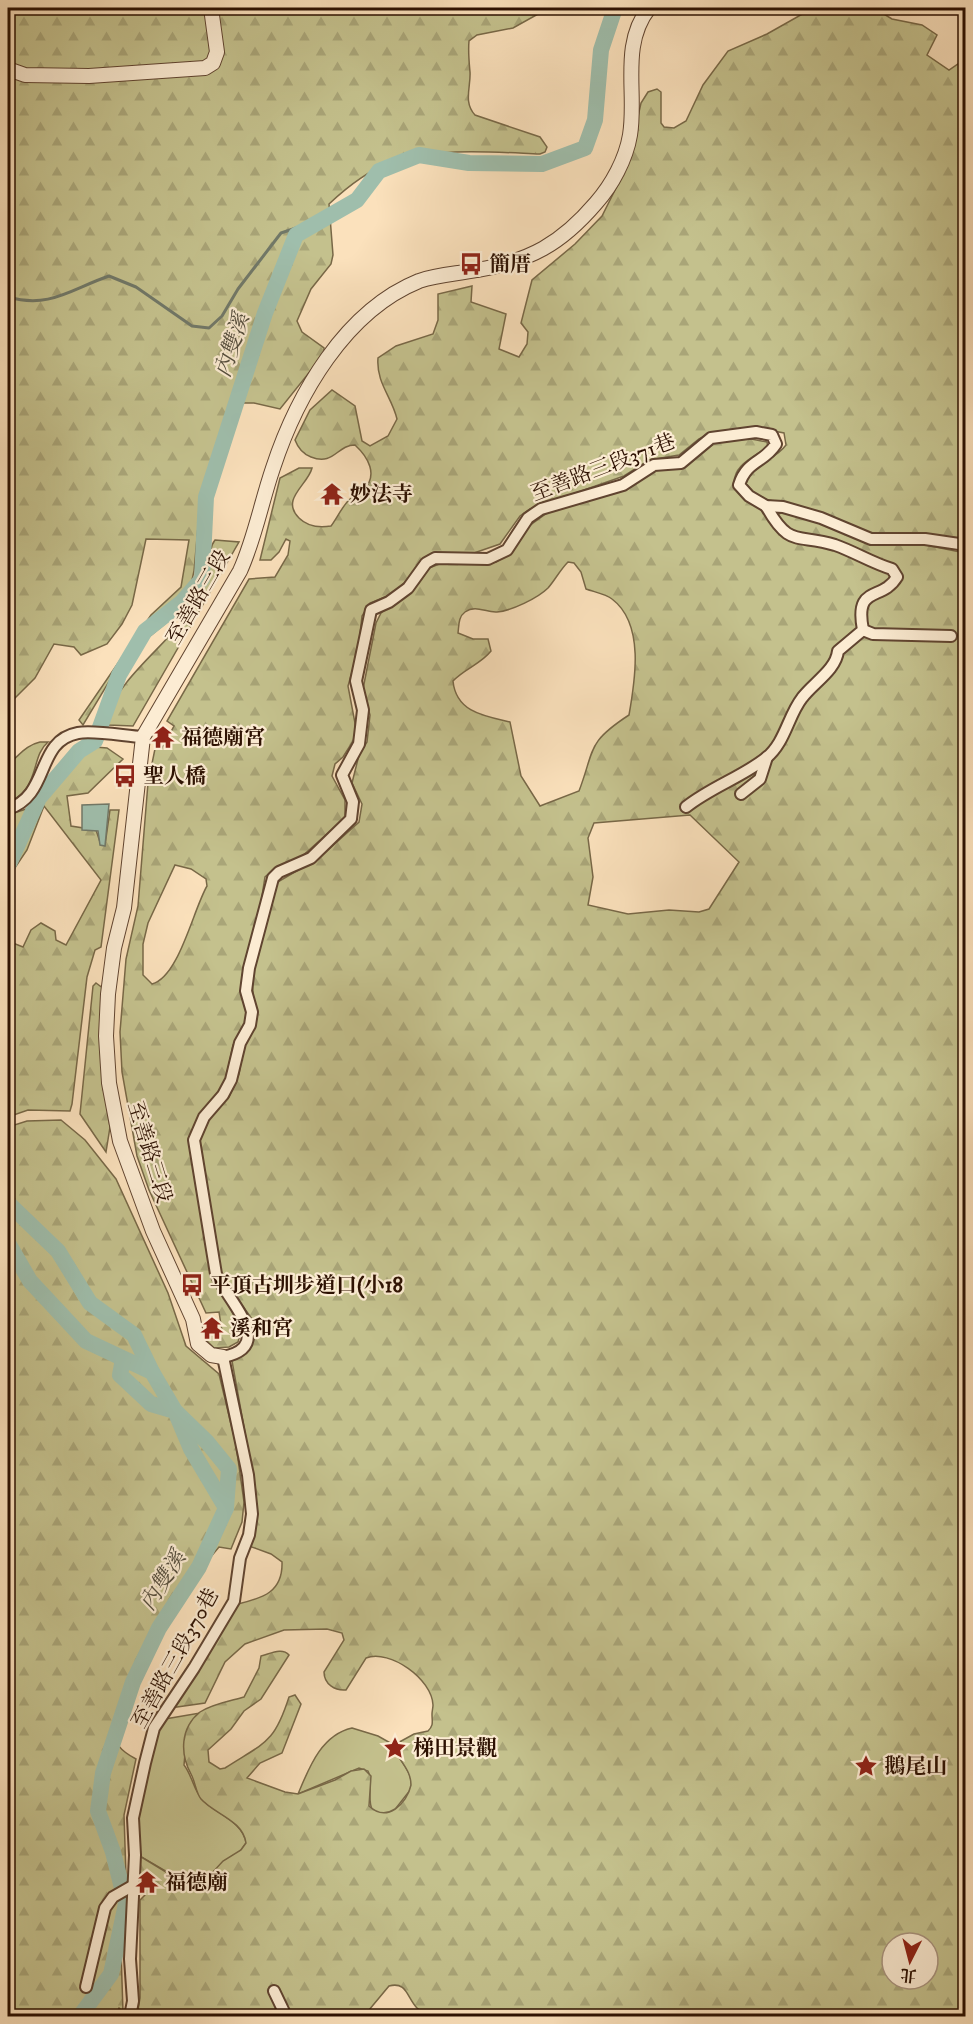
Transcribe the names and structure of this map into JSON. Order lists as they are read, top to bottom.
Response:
{
  "streets": {
    "street": ["至善路三段371巷", "至善路三段", "至善路三段370巷"]
  },
  "crossings": [
    ["至善路三段371巷", "至善路三段"],
    ["至善路三段371巷", "至善路三段370巷"],
    ["至善路三段", "至善路三段370巷"]
  ],
  "water": ["內雙溪"],
  "places": {
    "bus stop": ["簡厝", "聖人橋", "平頂古圳步道口(小18"],
    "temple": [
      "妙法寺",
      "福德廟宮",
      "溪和宮",
      "福德廟"
    ],
    "place": ["梯田景觀", "鵝尾山"]
  },
  "north": "bottom"
}
